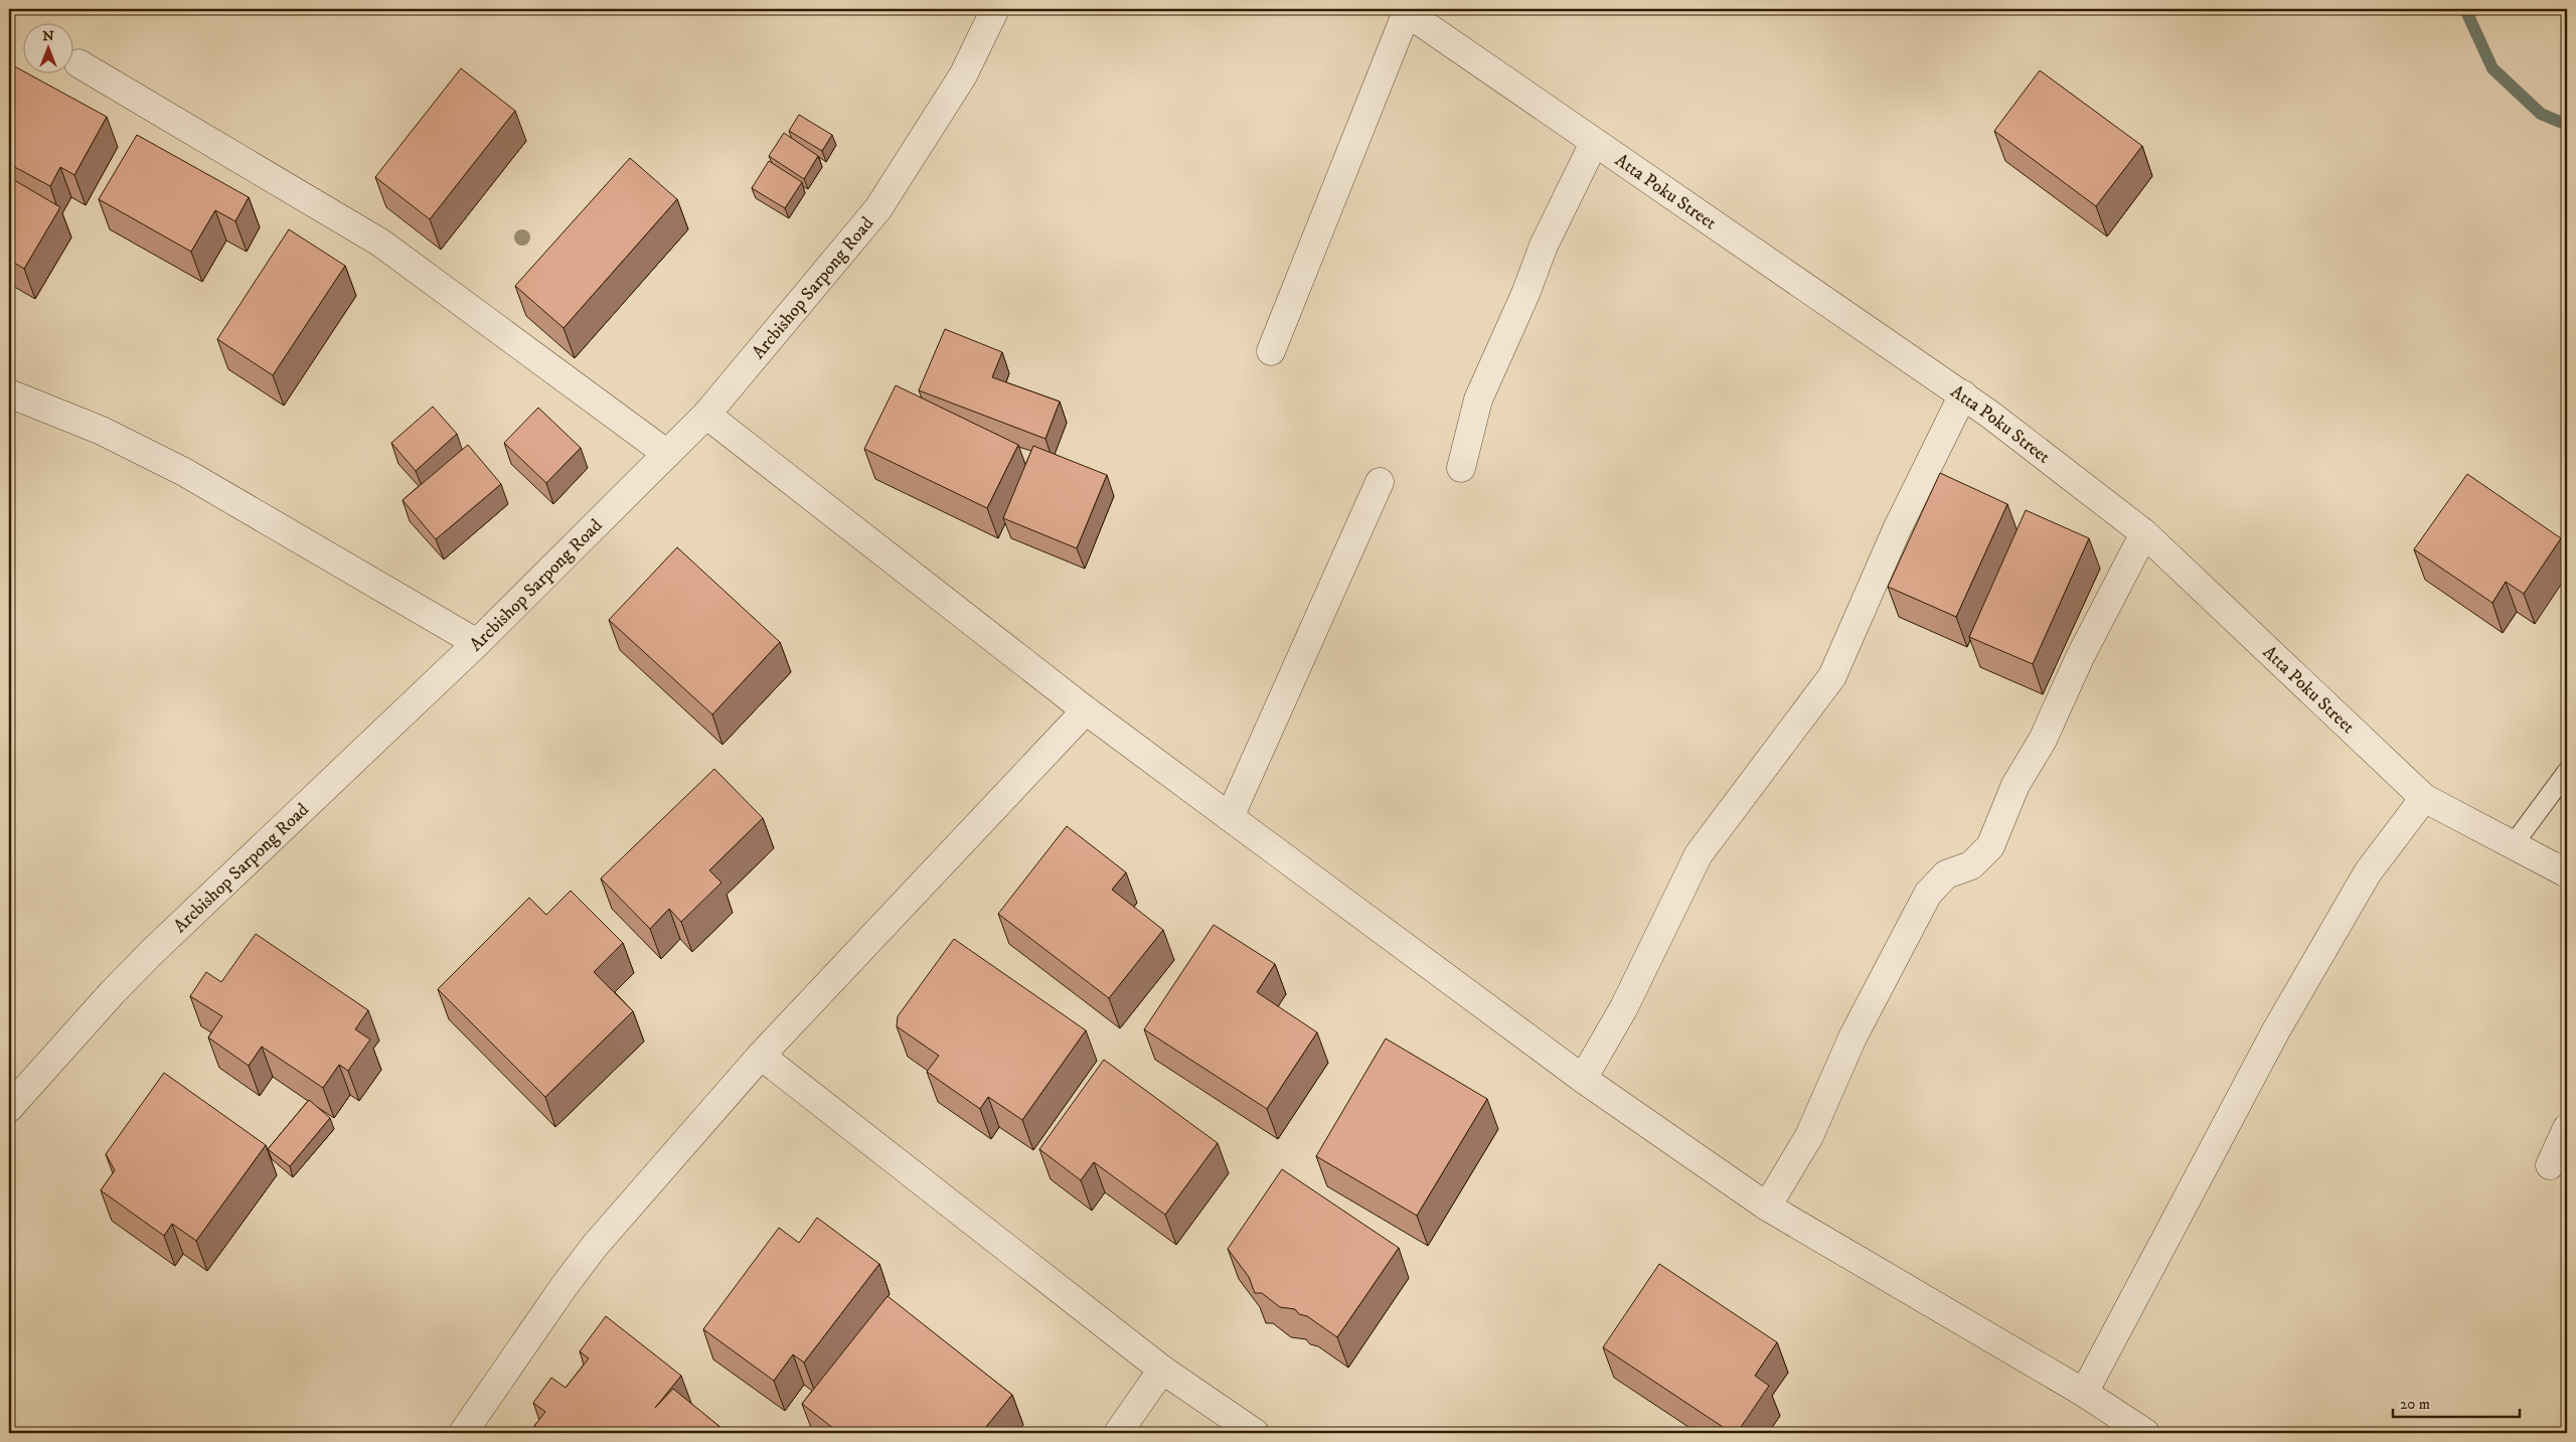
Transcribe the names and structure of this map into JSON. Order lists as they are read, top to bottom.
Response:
{
  "streets": {
    "street": ["Atta Poku Street", "Arcbishop Sarpong Road"]
  },
  "scale_bar": "20 m",
  "north": "top"
}
